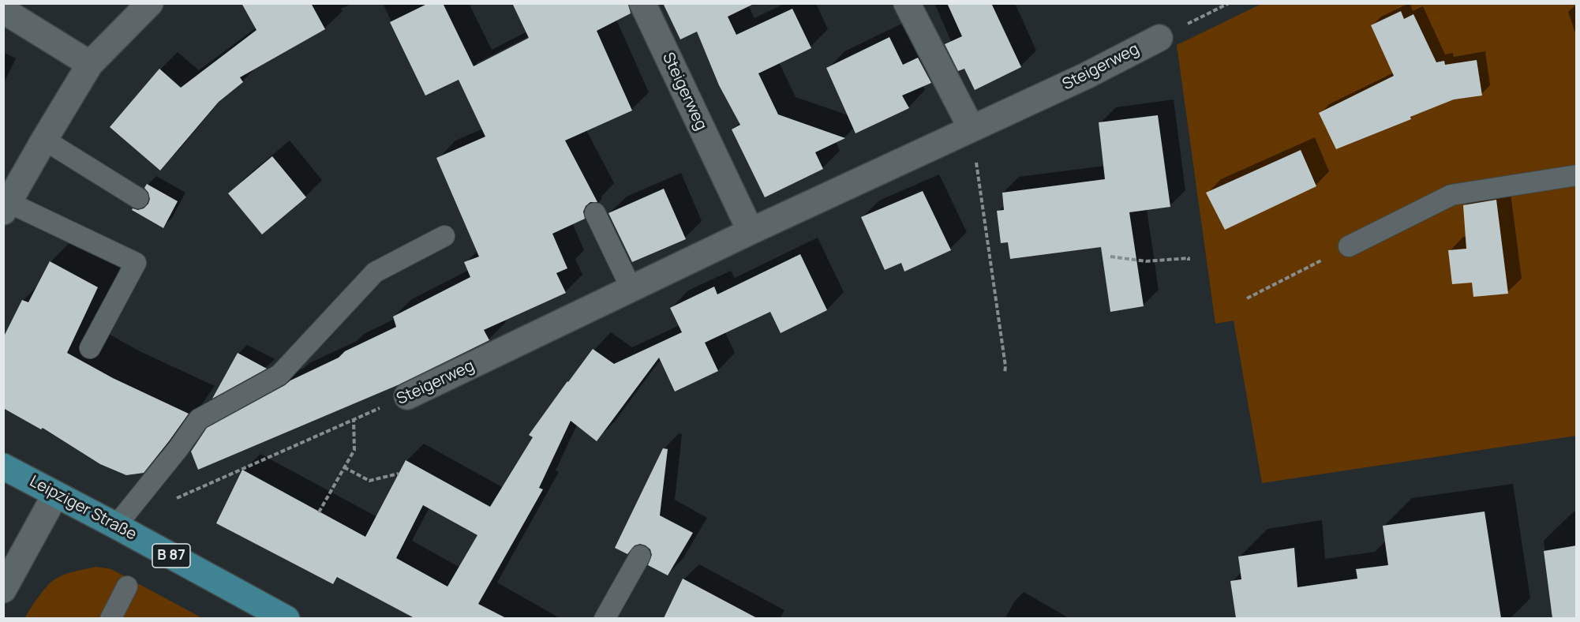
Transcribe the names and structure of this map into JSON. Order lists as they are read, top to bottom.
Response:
{
  "streets": {
    "main road": ["Leipziger Straße", "B 87"],
    "street": ["Steigerweg"]
  }
}
